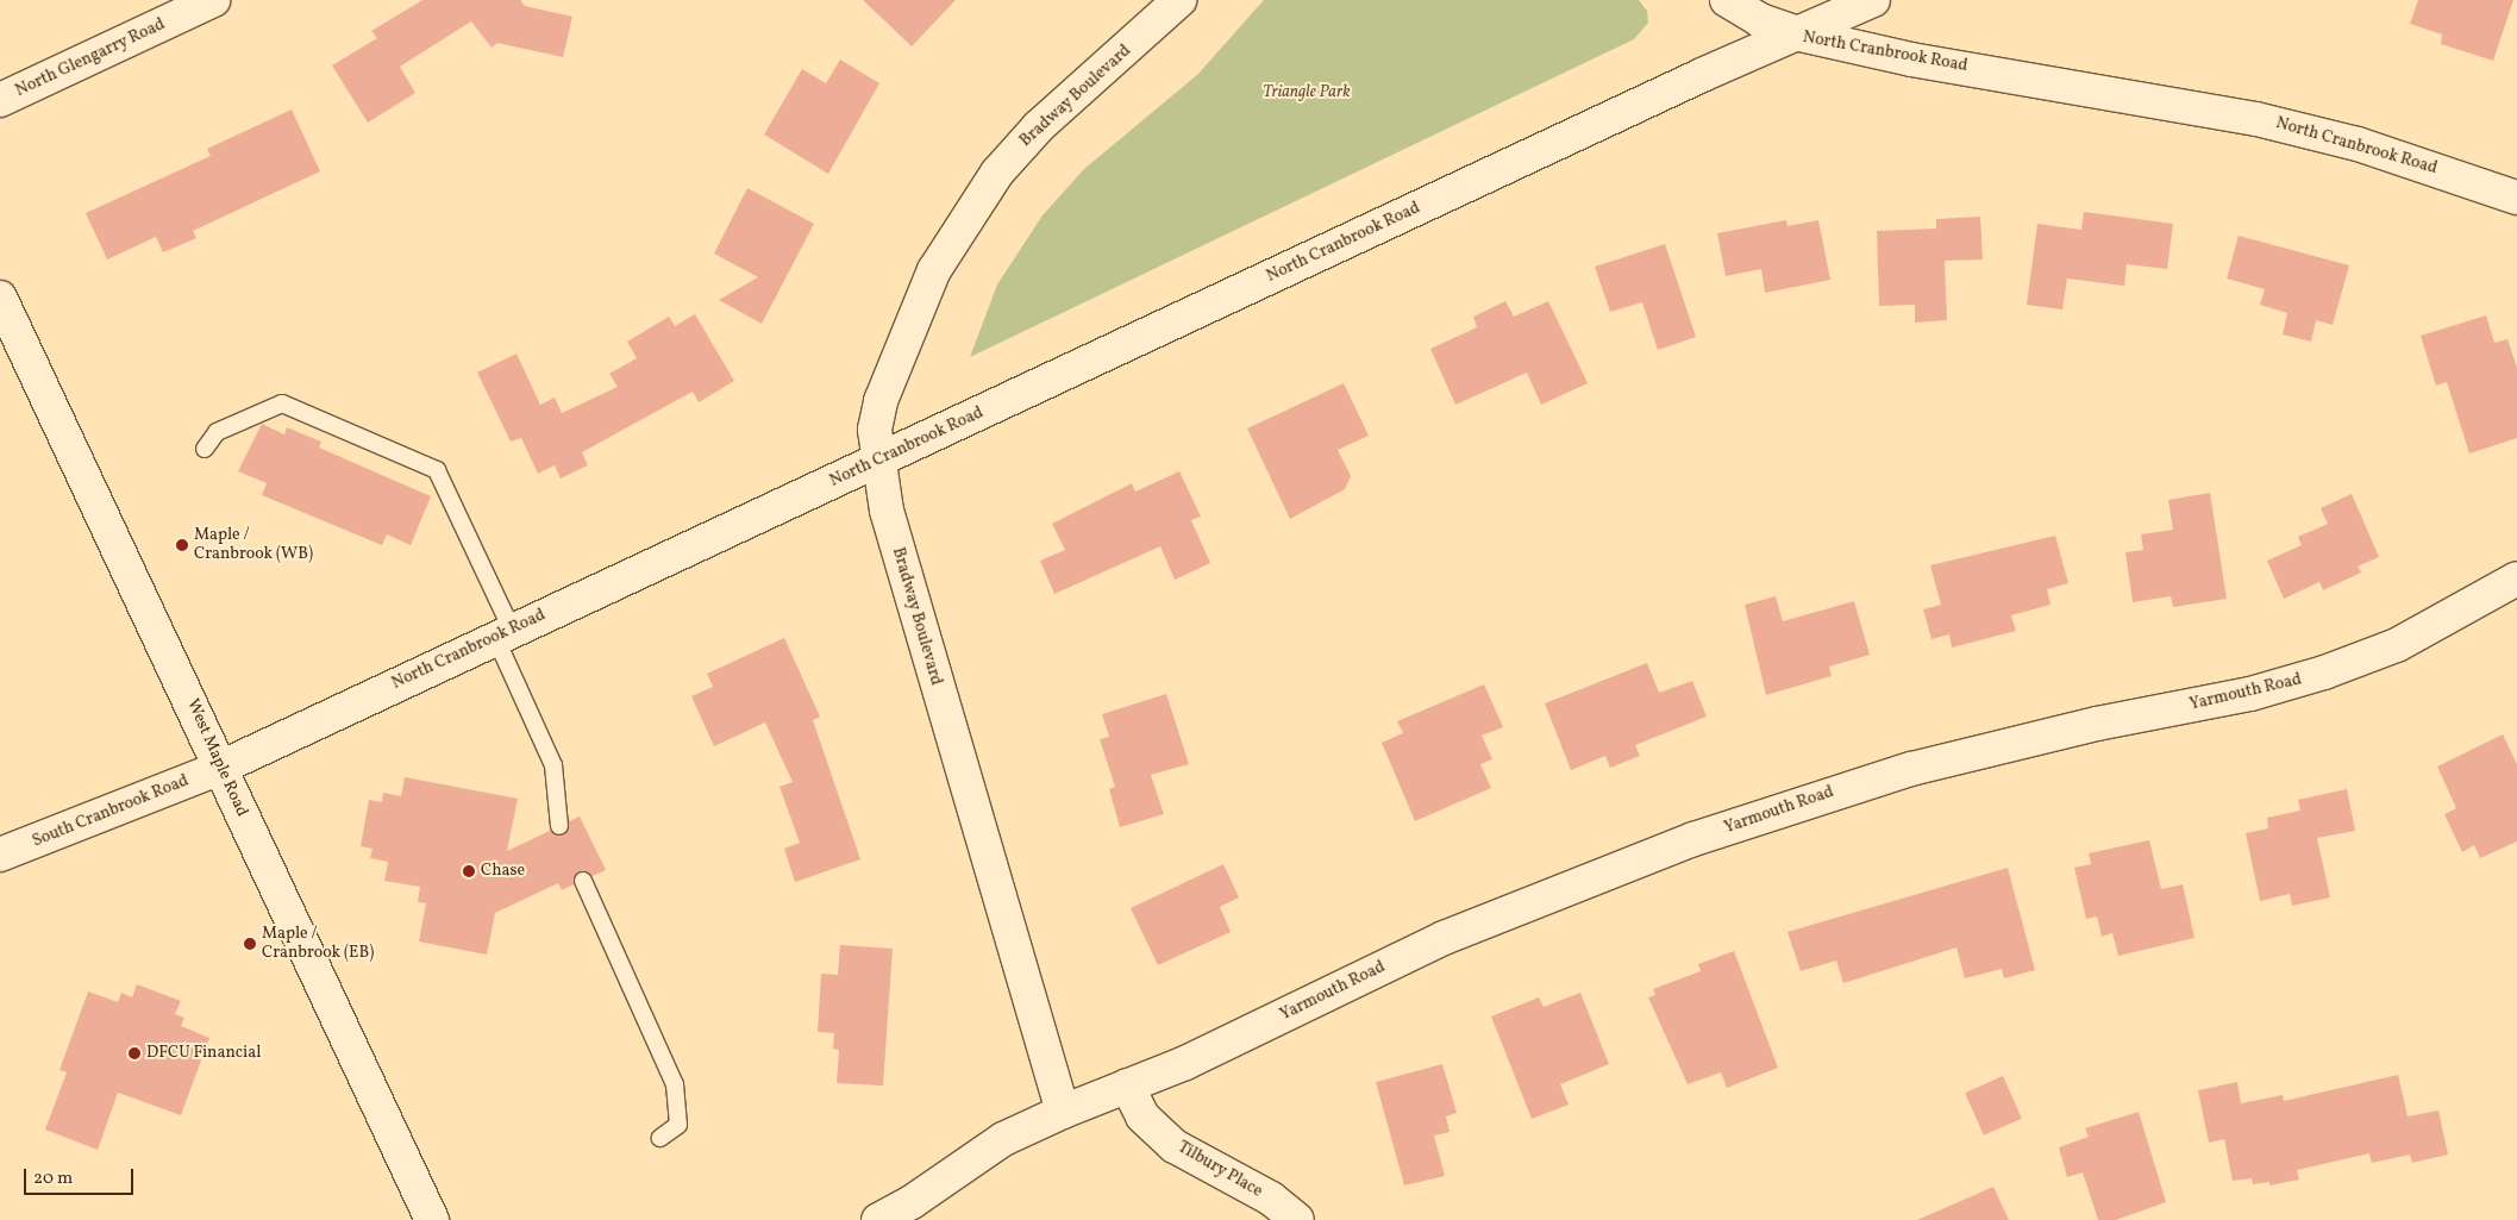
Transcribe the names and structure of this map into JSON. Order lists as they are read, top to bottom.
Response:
{
  "streets": {
    "street": [
      "North Cranbrook Road",
      "North Glengarry Road",
      "Bradway Boulevard",
      "Yarmouth Road",
      "West Maple Road",
      "South Cranbrook Road",
      "Tilbury Place"
    ]
  },
  "crossings": [
    ["North Cranbrook Road", "Bradway Boulevard"],
    ["North Cranbrook Road", "West Maple Road"],
    ["North Cranbrook Road", "South Cranbrook Road"],
    ["Bradway Boulevard", "Yarmouth Road"],
    ["Yarmouth Road", "Tilbury Place"],
    ["West Maple Road", "South Cranbrook Road"]
  ],
  "parks": ["Triangle Park"],
  "places": [
    "Maple / Cranbrook (WB)",
    "Chase",
    "Maple / Cranbrook (EB)",
    "DFCU Financial"
  ],
  "scale_bar": "20 m"
}
